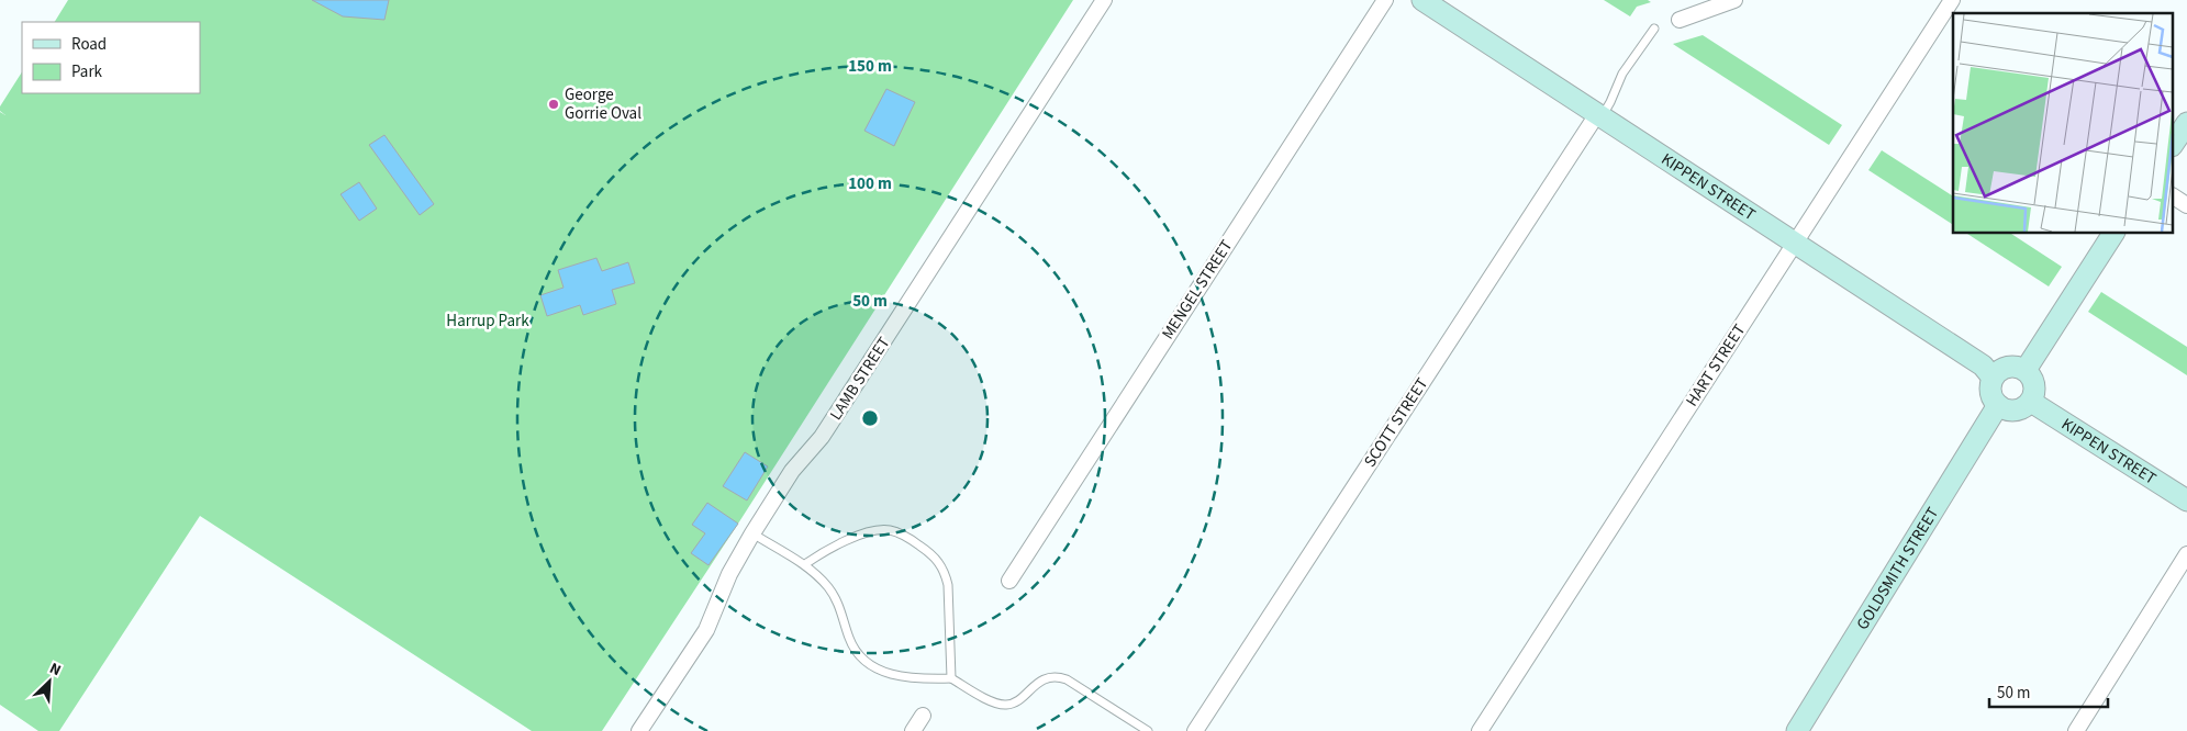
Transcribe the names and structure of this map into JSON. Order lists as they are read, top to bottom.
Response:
{
  "streets": {
    "street": [
      "KIPPEN STREET",
      "MENGEL STREET",
      "HART STREET",
      "LAMB STREET",
      "SCOTT STREET",
      "GOLDSMITH STREET"
    ]
  },
  "crossings": [
    ["KIPPEN STREET", "HART STREET"],
    ["KIPPEN STREET", "SCOTT STREET"],
    ["KIPPEN STREET", "GOLDSMITH STREET"]
  ],
  "parks": ["Harrup Park"],
  "places": ["George Gorrie Oval"],
  "legend": ["Road", "Park"],
  "scale_bar": "50 m",
  "north": "top right",
  "rings": ["150 m", "100 m", "50 m"]
}
